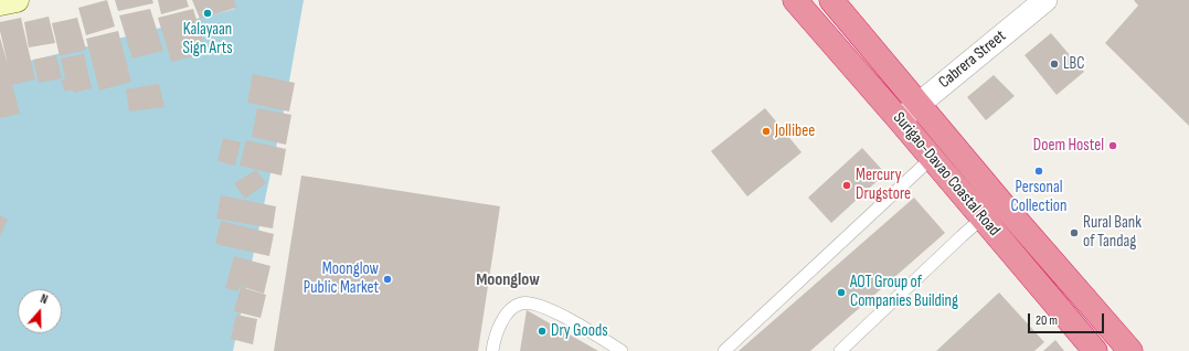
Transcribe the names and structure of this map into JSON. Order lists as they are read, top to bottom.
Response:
{
  "streets": {
    "highway": ["Surigao-Davao Coastal Road"],
    "street": ["Cabrera Street"]
  },
  "crossings": [
    ["Cabrera Street", "Surigao-Davao Coastal Road"]
  ],
  "districts": ["Moonglow"],
  "places": [
    "Kalayaan Sign Arts",
    "LBC",
    "Jollibee",
    "Doem Hostel",
    "Personal Collection",
    "Mercury Drugstore",
    "Rural Bank of Tandag",
    "Moonglow Public Market",
    "AOT Group of Companies Building",
    "Dry Goods"
  ],
  "scale_bar": "20 m",
  "north": "top"
}
